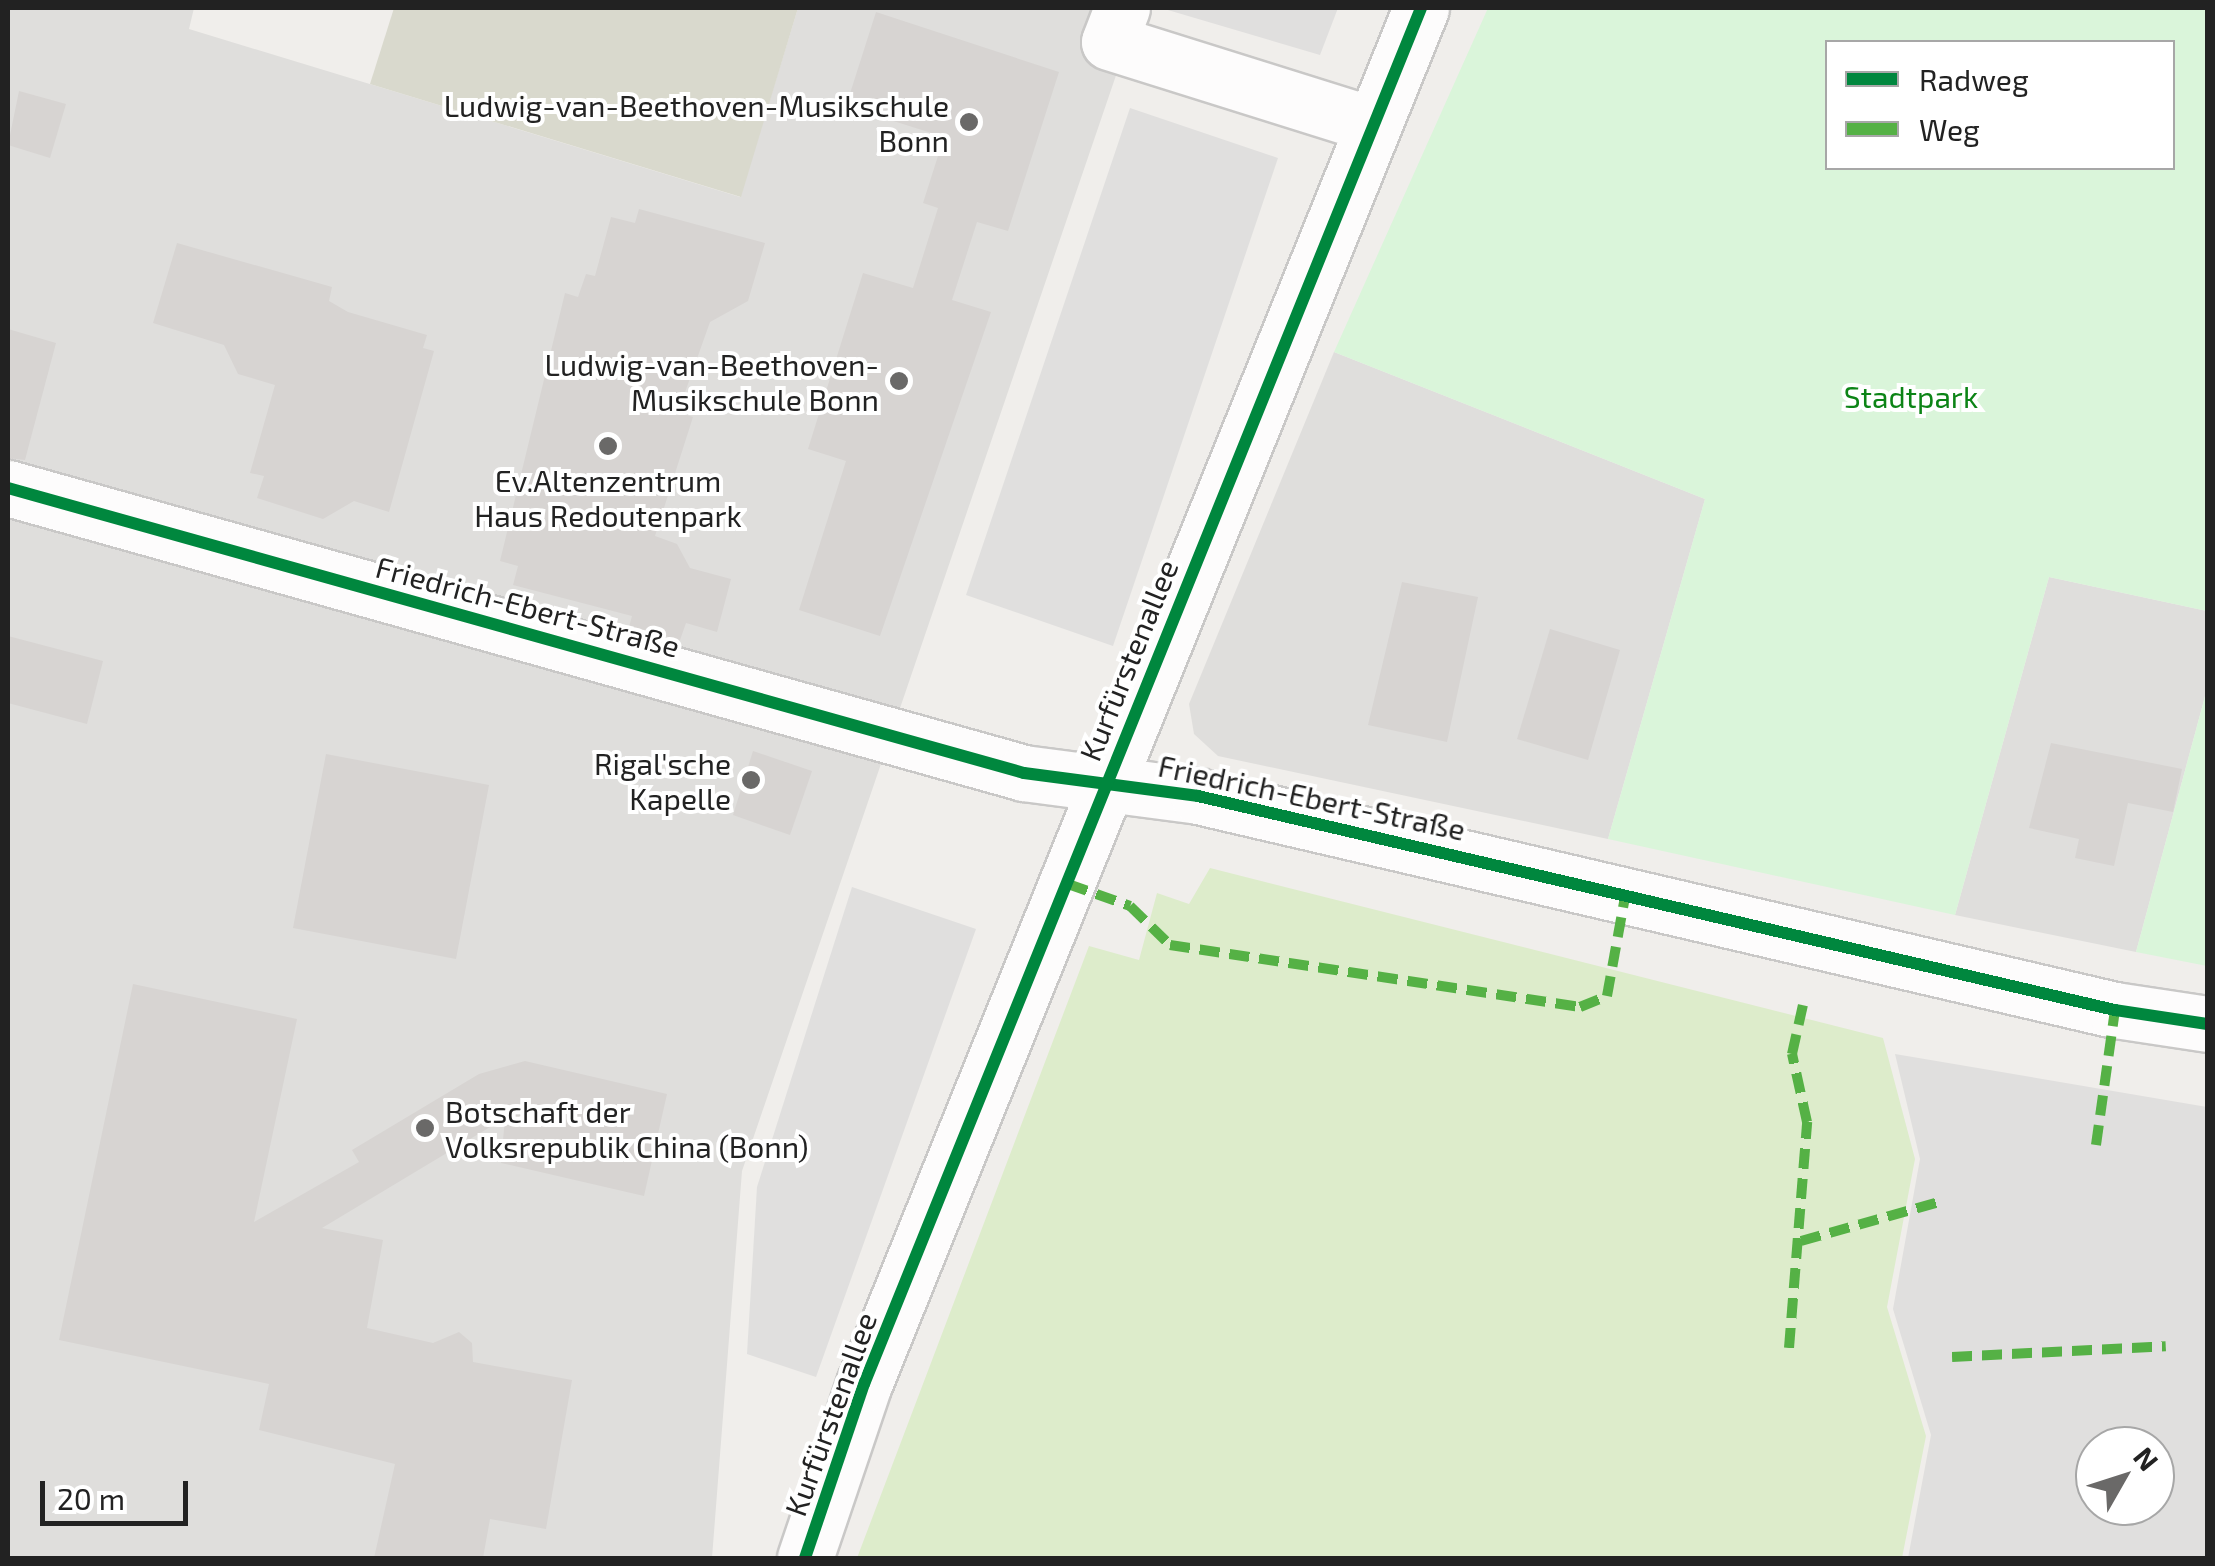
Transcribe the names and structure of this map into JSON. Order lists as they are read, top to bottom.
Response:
{
  "streets": {
    "street": ["Friedrich-Ebert-Straße", "Kurfürstenallee"]
  },
  "crossings": [
    ["Friedrich-Ebert-Straße", "Kurfürstenallee"]
  ],
  "parks": ["Stadtpark"],
  "places": [
    "Ludwig-van-Beethoven-Musikschule Bonn",
    "Ludwig-van-Beethoven- Musikschule Bonn",
    "Ev.Altenzentrum Haus Redoutenpark",
    "Rigal'sche Kapelle",
    "Botschaft der Volksrepublik China (Bonn)"
  ],
  "legend": ["Radweg", "Weg"],
  "scale_bar": "20 m",
  "north": "top right"
}
